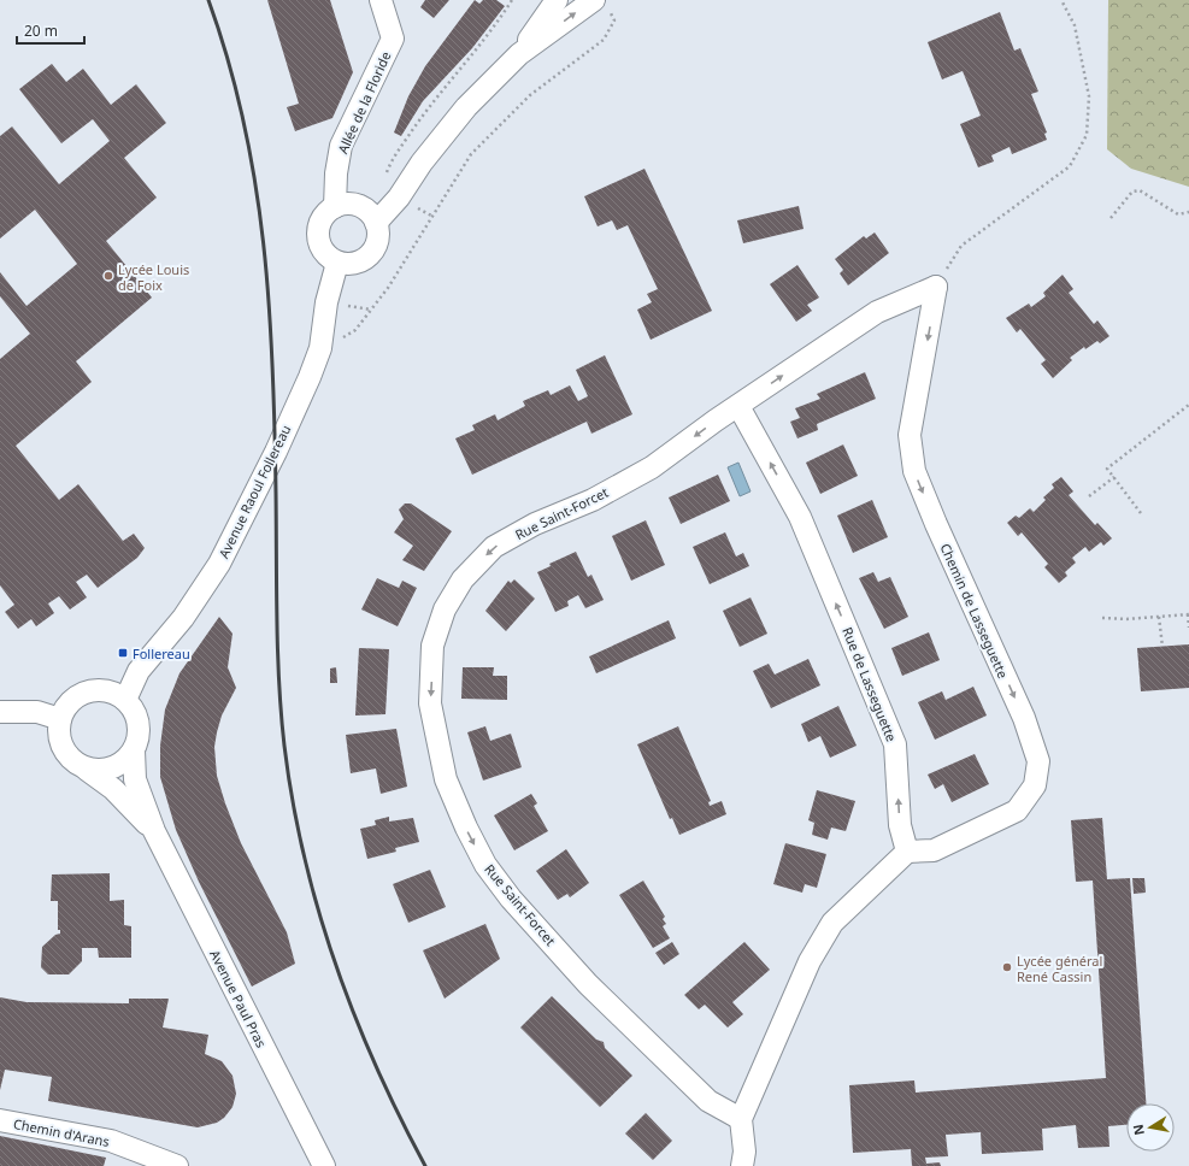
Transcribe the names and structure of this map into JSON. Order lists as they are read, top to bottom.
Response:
{
  "streets": {
    "street": [
      "Allée de la Floride",
      "Avenue Raoul Follereau",
      "Rue Saint-Forcet",
      "Chemin de Lasseguette",
      "Rue de Lasseguette",
      "Avenue Paul Pras",
      "Chemin d'Arans"
    ]
  },
  "crossings": [
    ["Allée de la Floride", "Avenue Raoul Follereau"],
    ["Avenue Raoul Follereau", "Avenue Paul Pras"],
    ["Rue Saint-Forcet", "Chemin de Lasseguette"],
    ["Rue Saint-Forcet", "Rue de Lasseguette"],
    ["Chemin de Lasseguette", "Rue de Lasseguette"]
  ],
  "one_way": ["Chemin de Lasseguette", "Rue de Lasseguette"],
  "places": {
    "other": ["Lycée Louis de Foix", "Lycée général René Cassin"],
    "transit": ["Follereau"]
  },
  "scale_bar": "20 m",
  "north": "left"
}
